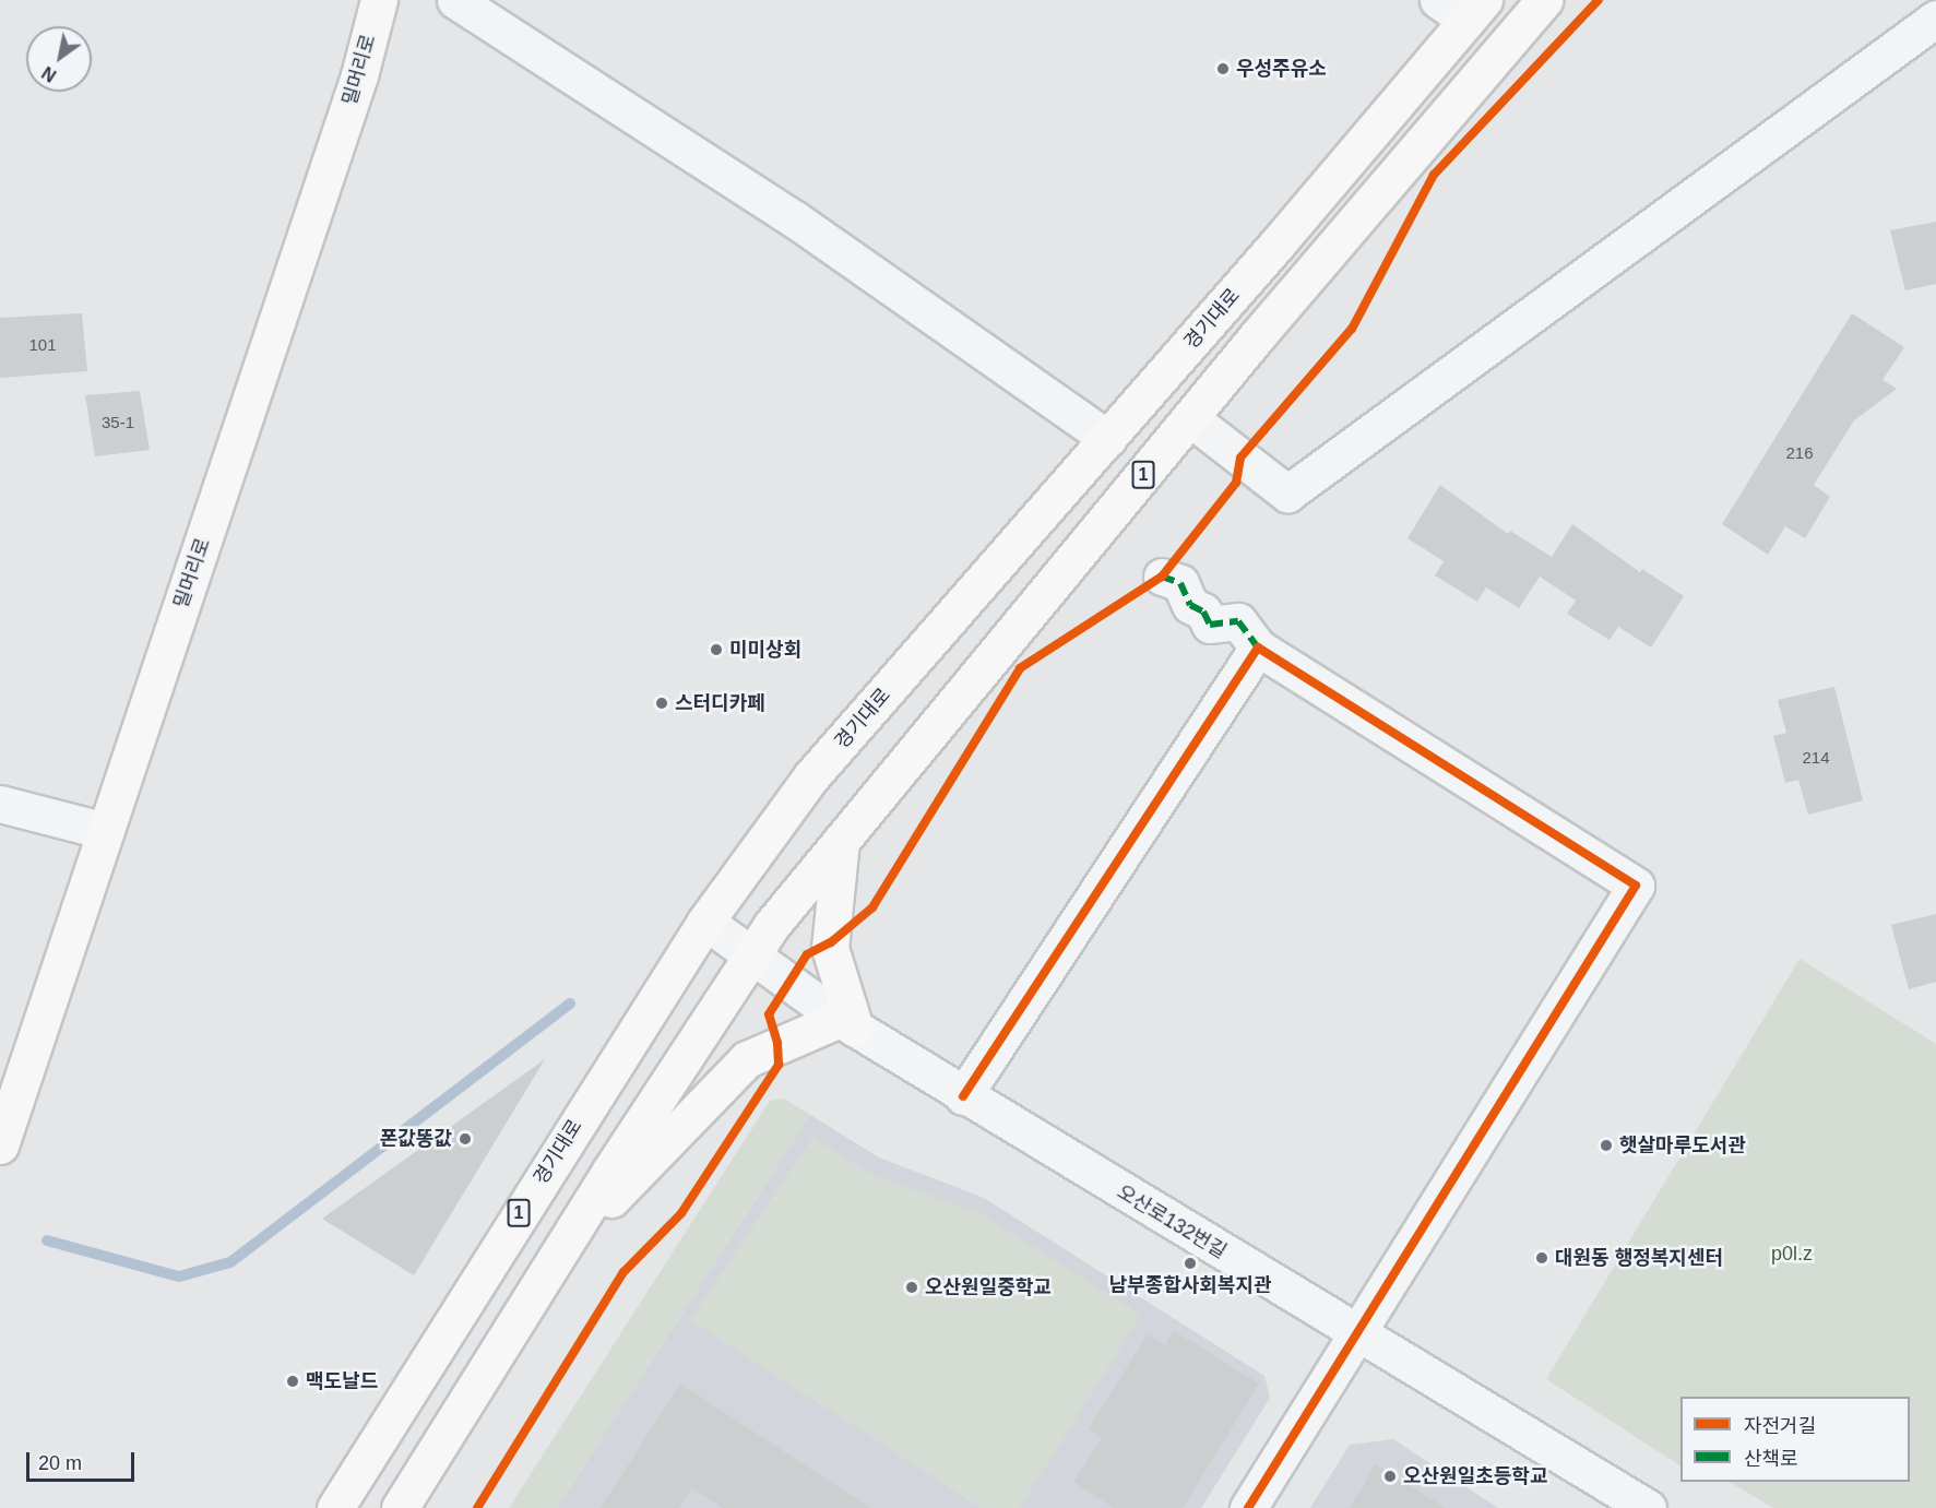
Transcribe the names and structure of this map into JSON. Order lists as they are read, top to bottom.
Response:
{
  "streets": {
    "main road": ["밀머리로", "경기대로", "1"],
    "street": ["오산로132번길"]
  },
  "crossings": [
    ["경기대로", "오산로132번길"],
    ["1", "오산로132번길"]
  ],
  "parks": ["p0l.z"],
  "places": [
    "우성주유소",
    "미미상회",
    "스터디카페",
    "폰값똥값",
    "햇살마루도서관",
    "대원동 행정복지센터",
    "남부종합사회복지관",
    "오산원일중학교",
    "맥도날드",
    "오산원일초등학교"
  ],
  "house_numbers": [
    "101",
    "35-1",
    "216",
    "214"
  ],
  "legend": ["자전거길", "산책로"],
  "scale_bar": "20 m",
  "north": "bottom left"
}
